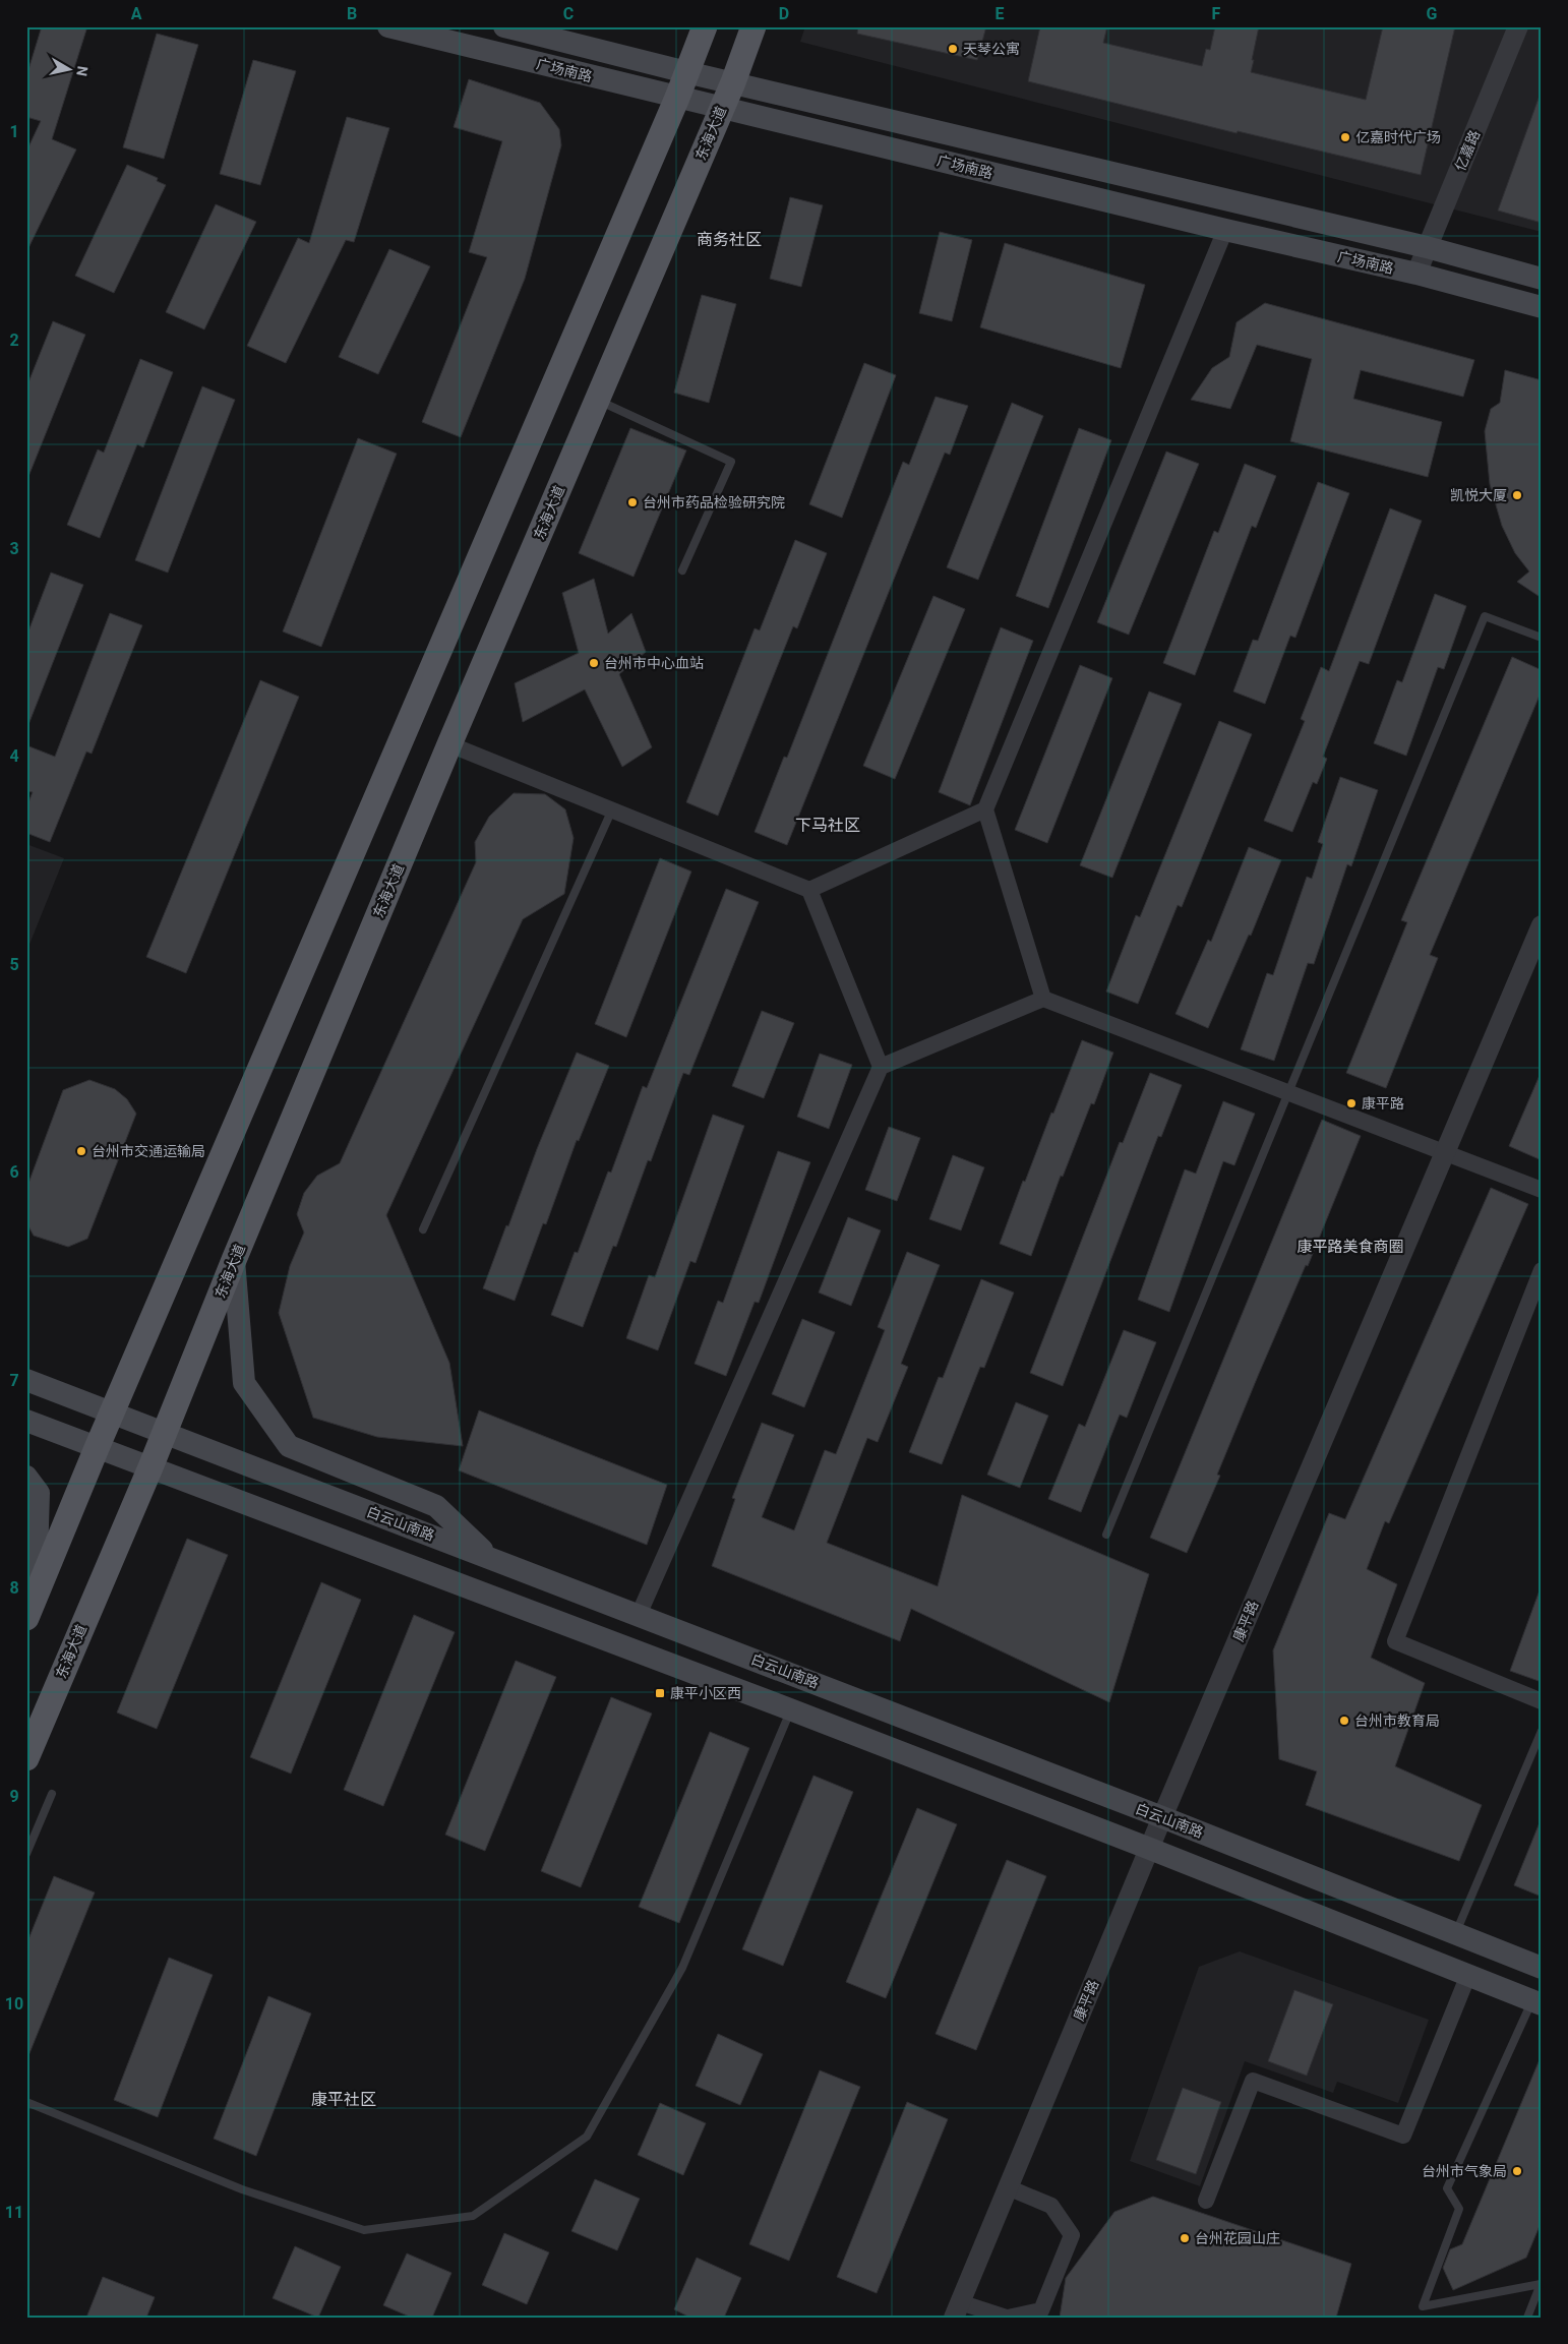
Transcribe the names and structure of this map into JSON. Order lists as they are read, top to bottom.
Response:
{
  "streets": {
    "main road": ["广场南路", "东海大道", "白云山南路"],
    "street": ["亿嘉路", "康平路"]
  },
  "crossings": [
    ["广场南路", "东海大道"],
    ["广场南路", "亿嘉路"],
    ["东海大道", "白云山南路"],
    ["白云山南路", "康平路"]
  ],
  "districts": [
    "商务社区",
    "下马社区",
    "康平路美食商圈",
    "康平社区"
  ],
  "places": {
    "other": [
      "天琴公寓",
      "亿嘉时代广场",
      "凯悦大厦",
      "台州市药品检验研究院",
      "台州市中心血站",
      "康平路",
      "台州市交通运输局",
      "台州市教育局",
      "台州市气象局",
      "台州花园山庄"
    ],
    "transit": ["康平小区西"]
  },
  "north": "right",
  "grid": {
    "columns": [
      "A",
      "B",
      "C",
      "D",
      "E",
      "F",
      "G"
    ],
    "rows": [
      "1",
      "2",
      "3",
      "4",
      "5",
      "6",
      "7",
      "8",
      "9",
      "10",
      "11"
    ]
  }
}
